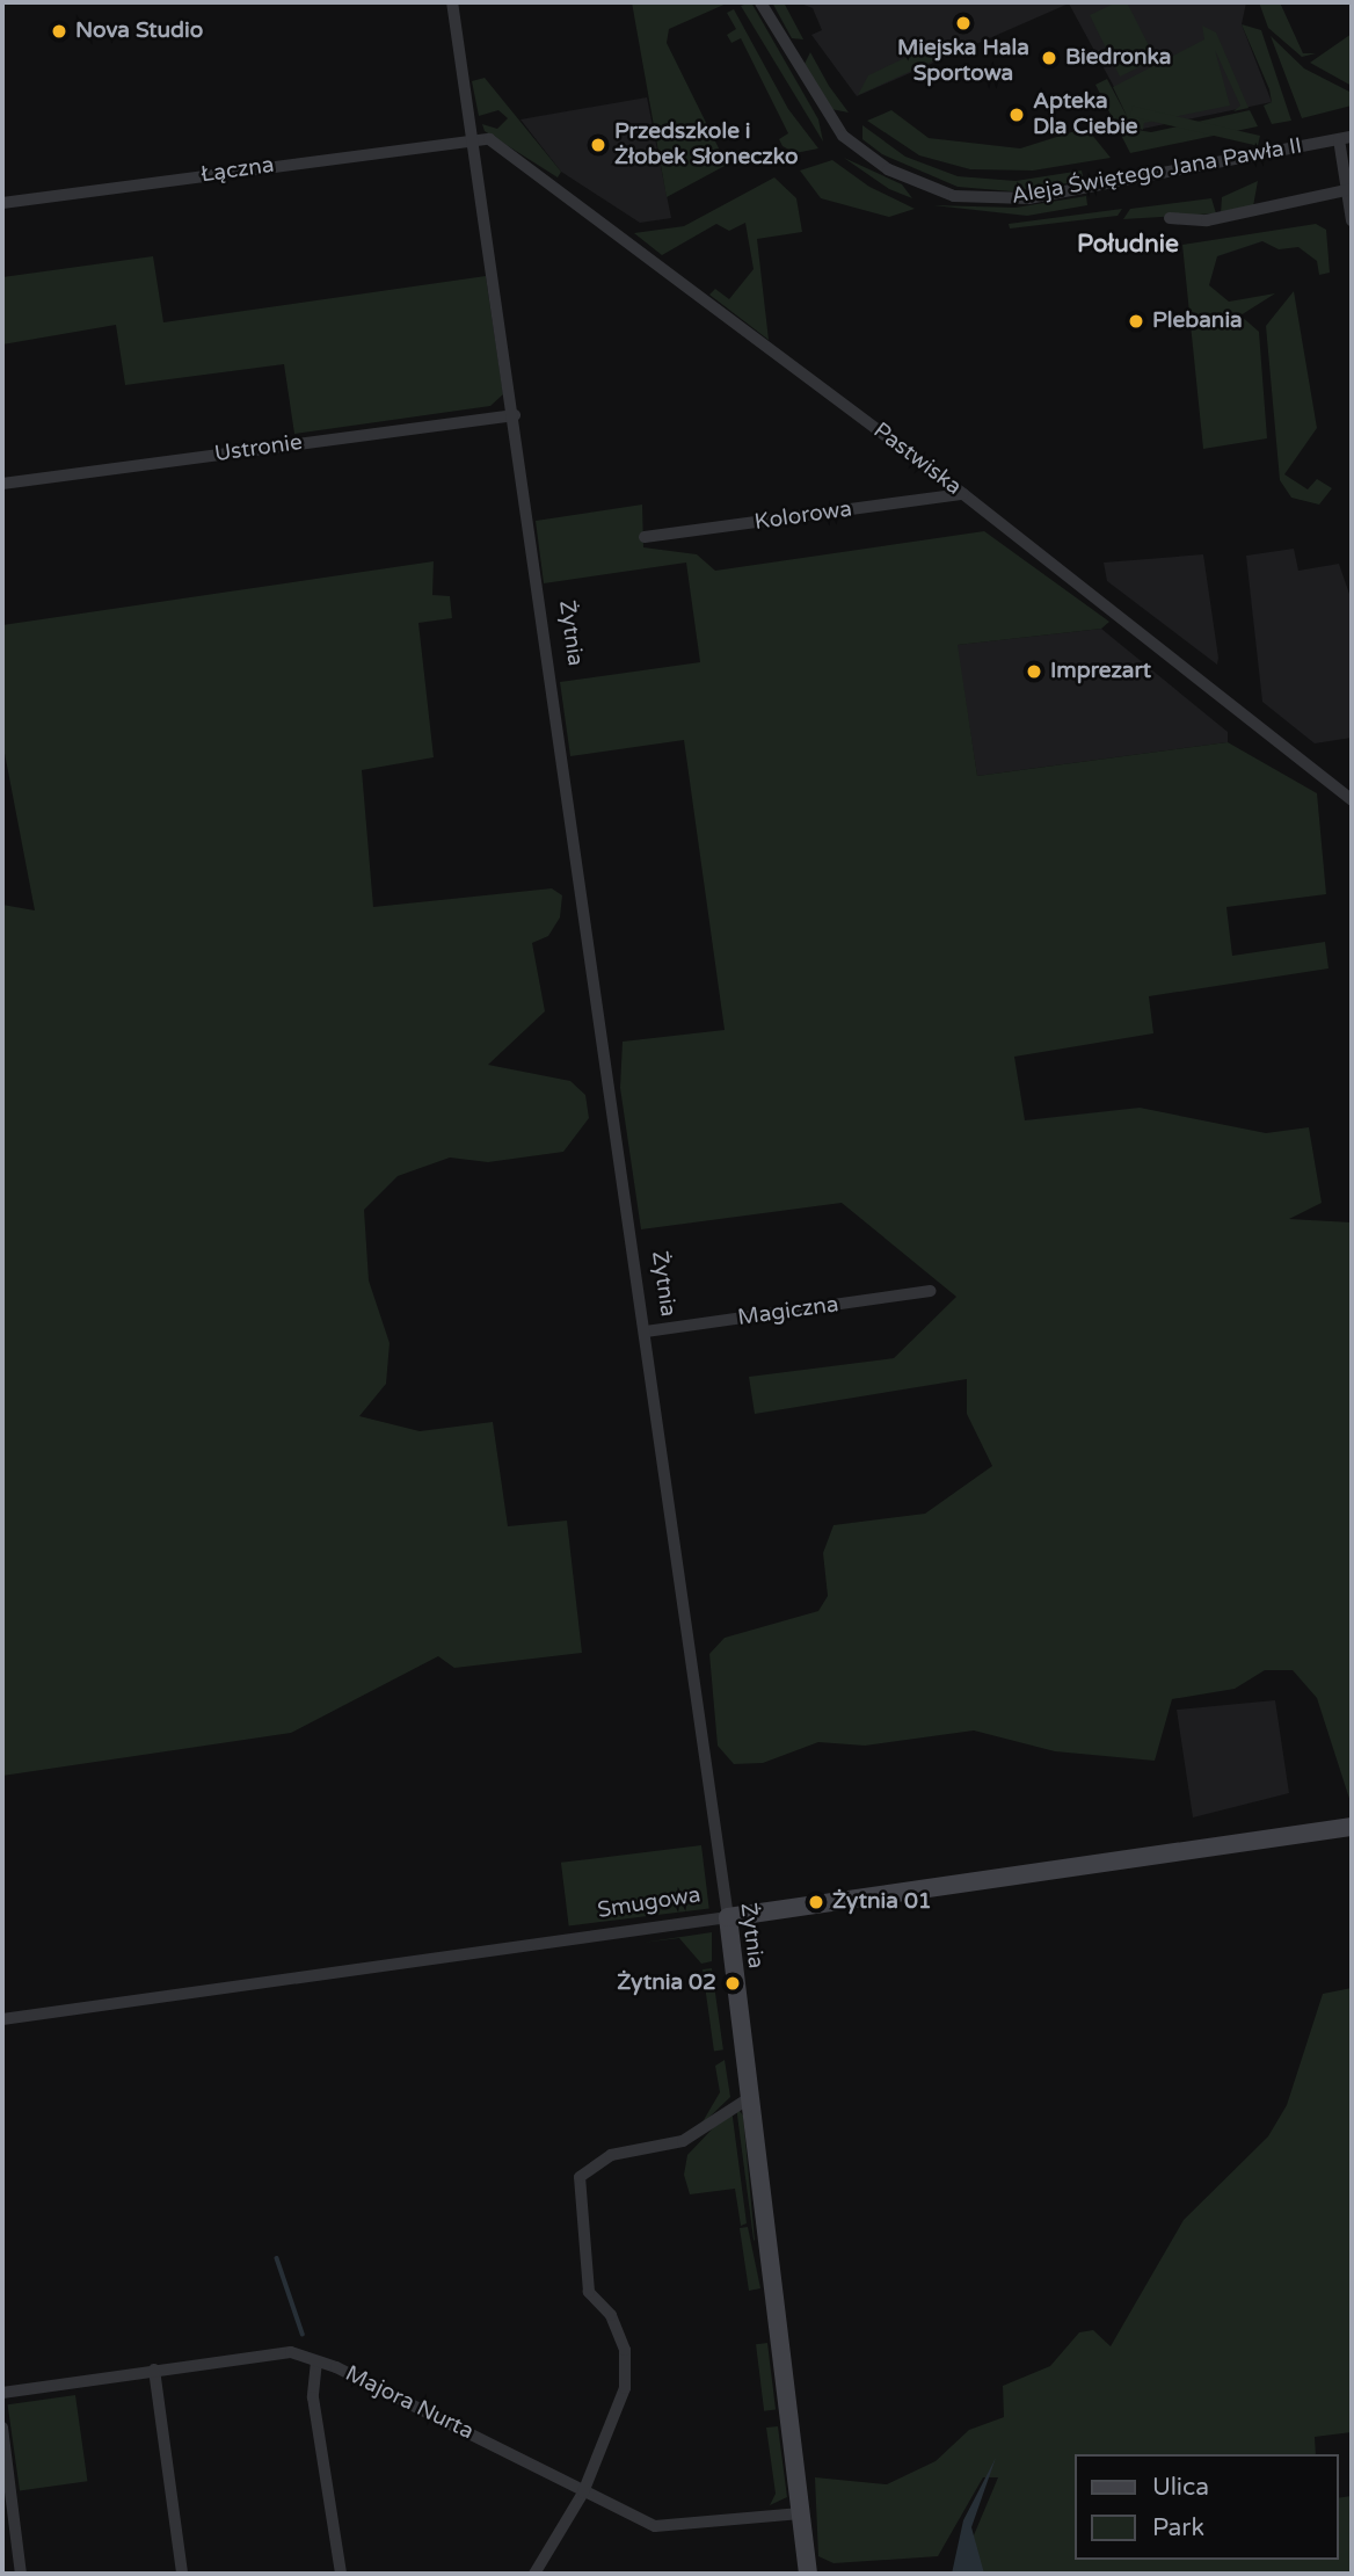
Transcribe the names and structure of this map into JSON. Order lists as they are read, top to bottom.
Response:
{
  "streets": {
    "street": [
      "Łączna",
      "Aleja Świętego Jana Pawła II",
      "Ustronie",
      "Pastwiska",
      "Kolorowa",
      "Żytnia",
      "Magiczna",
      "Smugowa",
      "Majora Nurta"
    ]
  },
  "crossings": [
    ["Łączna", "Pastwiska"],
    ["Łączna", "Żytnia"],
    ["Ustronie", "Żytnia"],
    ["Pastwiska", "Kolorowa"],
    ["Pastwiska", "Żytnia"],
    ["Żytnia", "Magiczna"],
    ["Żytnia", "Smugowa"],
    ["Żytnia", "Majora Nurta"]
  ],
  "districts": ["Południe"],
  "places": [
    "Miejska Hala Sportowa",
    "Nova Studio",
    "Biedronka",
    "Apteka Dla Ciebie",
    "Przedszkole i Żłobek Słoneczko",
    "Plebania",
    "Imprezart",
    "Żytnia 01",
    "Żytnia 02"
  ],
  "legend": ["Ulica", "Park"]
}
